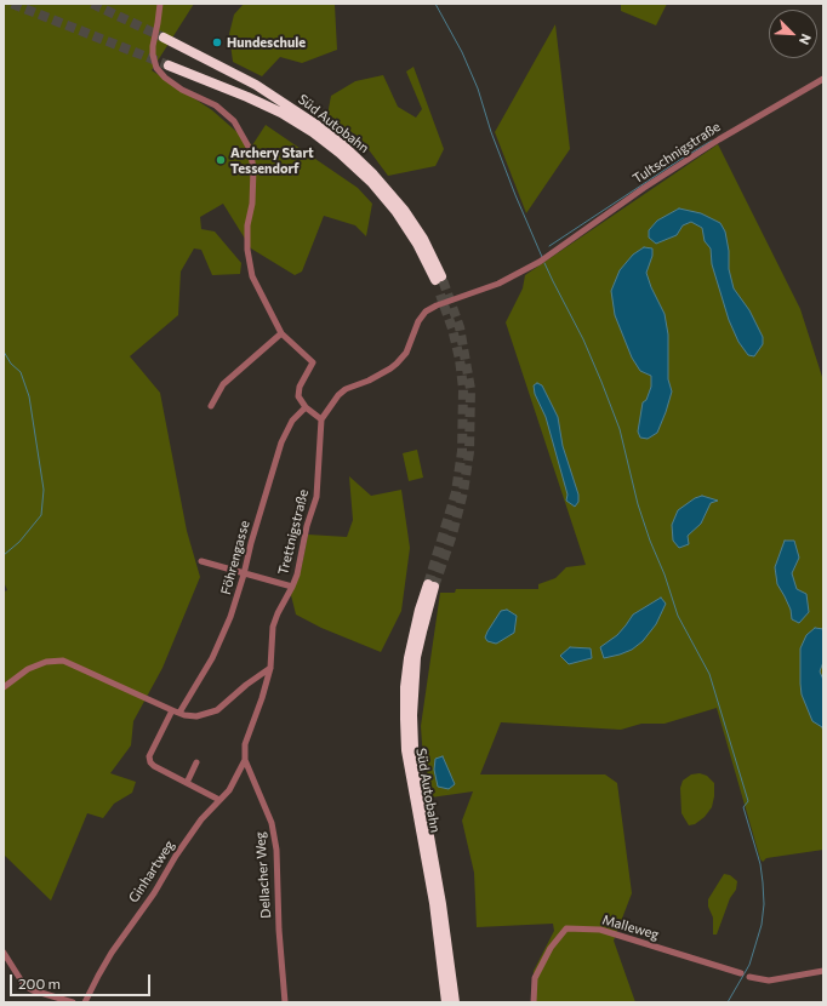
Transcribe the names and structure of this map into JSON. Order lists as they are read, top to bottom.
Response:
{
  "streets": {
    "highway": ["Süd Autobahn"],
    "street": [
      "Tultschnigstraße",
      "Trettnigstraße",
      "Föhrengasse",
      "Ginhartweg",
      "Dellacher Weg",
      "Malleweg"
    ]
  },
  "crossings": [
    ["Tultschnigstraße", "Trettnigstraße"],
    ["Trettnigstraße", "Dellacher Weg"],
    ["Ginhartweg", "Dellacher Weg"]
  ],
  "places": ["Hundeschule", "Archery Start Tessendorf"],
  "scale_bar": "200 m",
  "north": "bottom right"
}
